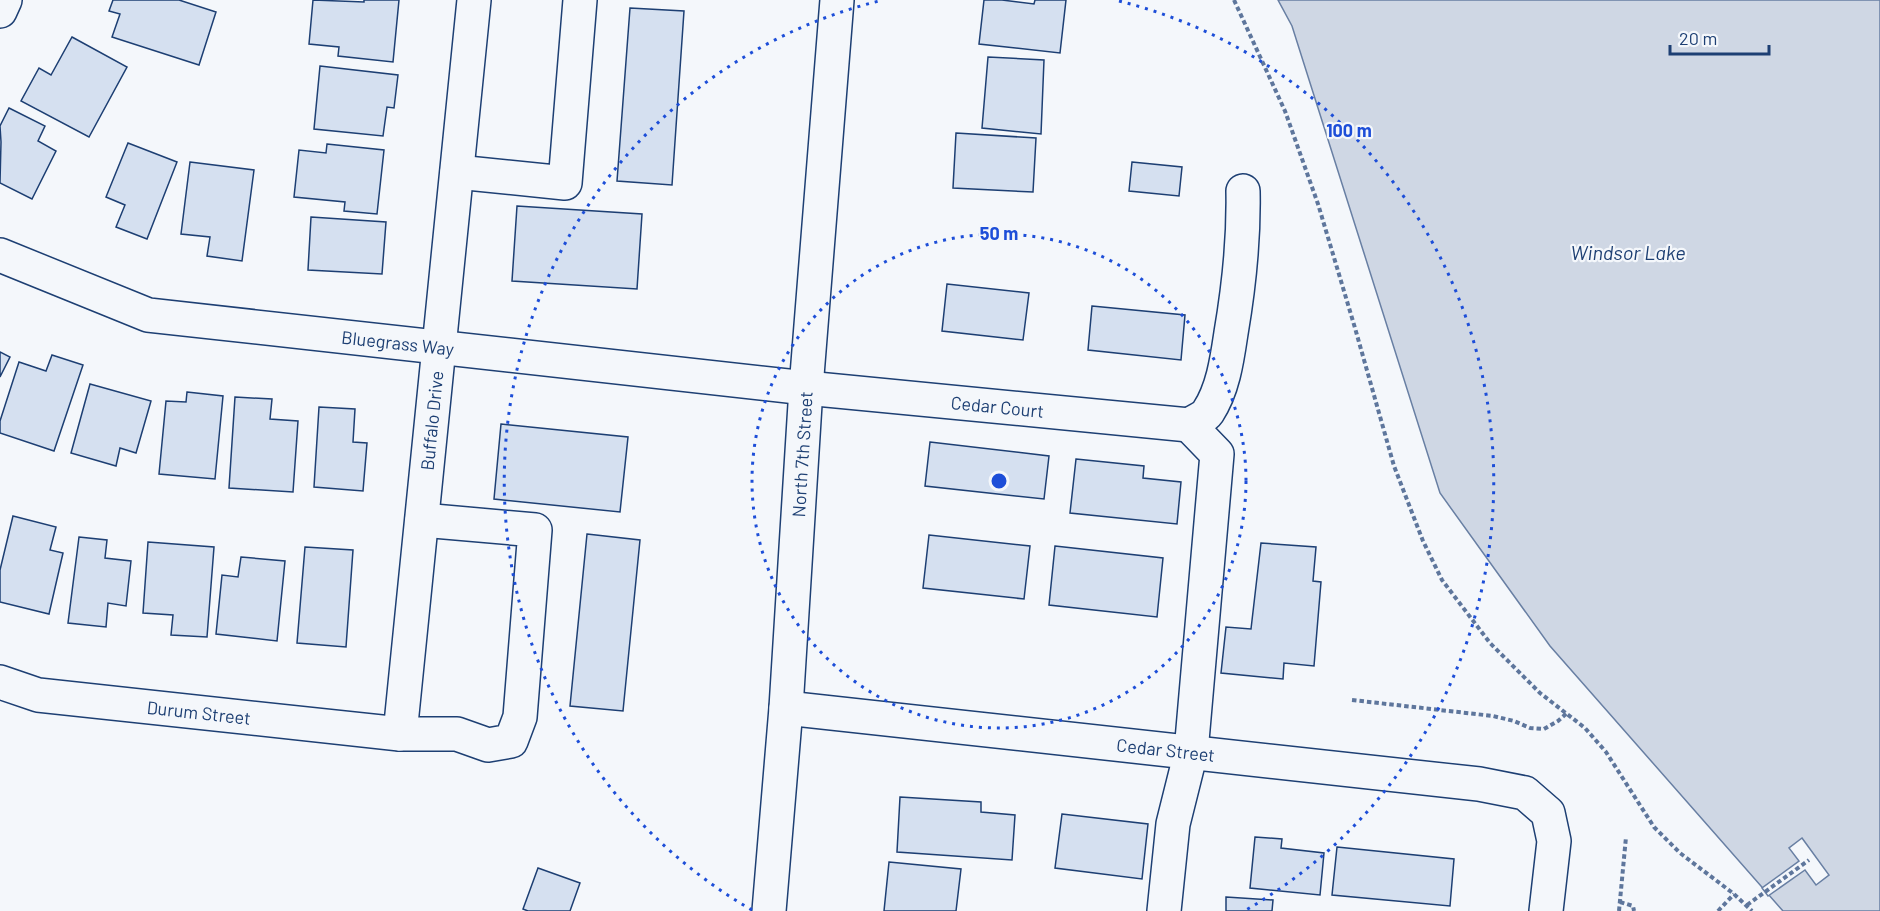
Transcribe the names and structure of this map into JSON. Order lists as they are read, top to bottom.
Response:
{
  "streets": {
    "street": [
      "Bluegrass Way",
      "Cedar Court",
      "Buffalo Drive",
      "North 7th Street",
      "Durum Street",
      "Cedar Street"
    ]
  },
  "crossings": [
    ["Bluegrass Way", "Cedar Court"],
    ["Bluegrass Way", "Buffalo Drive"],
    ["Bluegrass Way", "North 7th Street"],
    ["Cedar Court", "North 7th Street"],
    ["Buffalo Drive", "Durum Street"],
    ["North 7th Street", "Cedar Street"]
  ],
  "water": ["Windsor Lake"],
  "scale_bar": "20 m",
  "rings": ["100 m", "50 m"]
}
